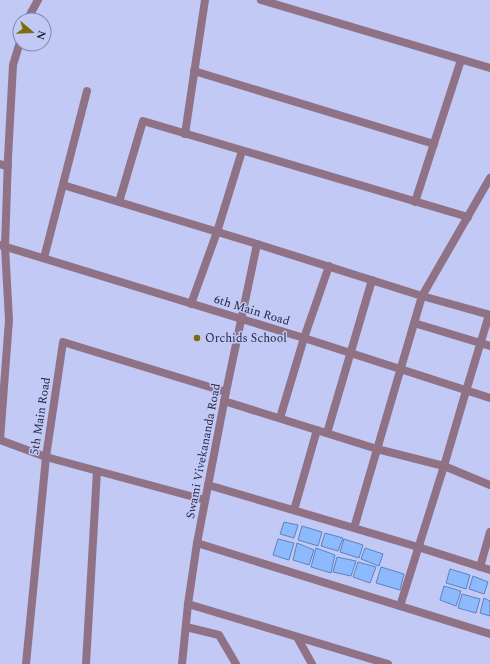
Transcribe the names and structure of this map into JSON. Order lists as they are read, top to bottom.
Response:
{
  "streets": {
    "street": ["6th Main Road", "5th Main Road", "Swami Vivekananda Road"]
  },
  "crossings": [
    ["6th Main Road", "Swami Vivekananda Road"],
    ["5th Main Road", "Swami Vivekananda Road"]
  ],
  "places": ["Orchids School"],
  "north": "right"
}
